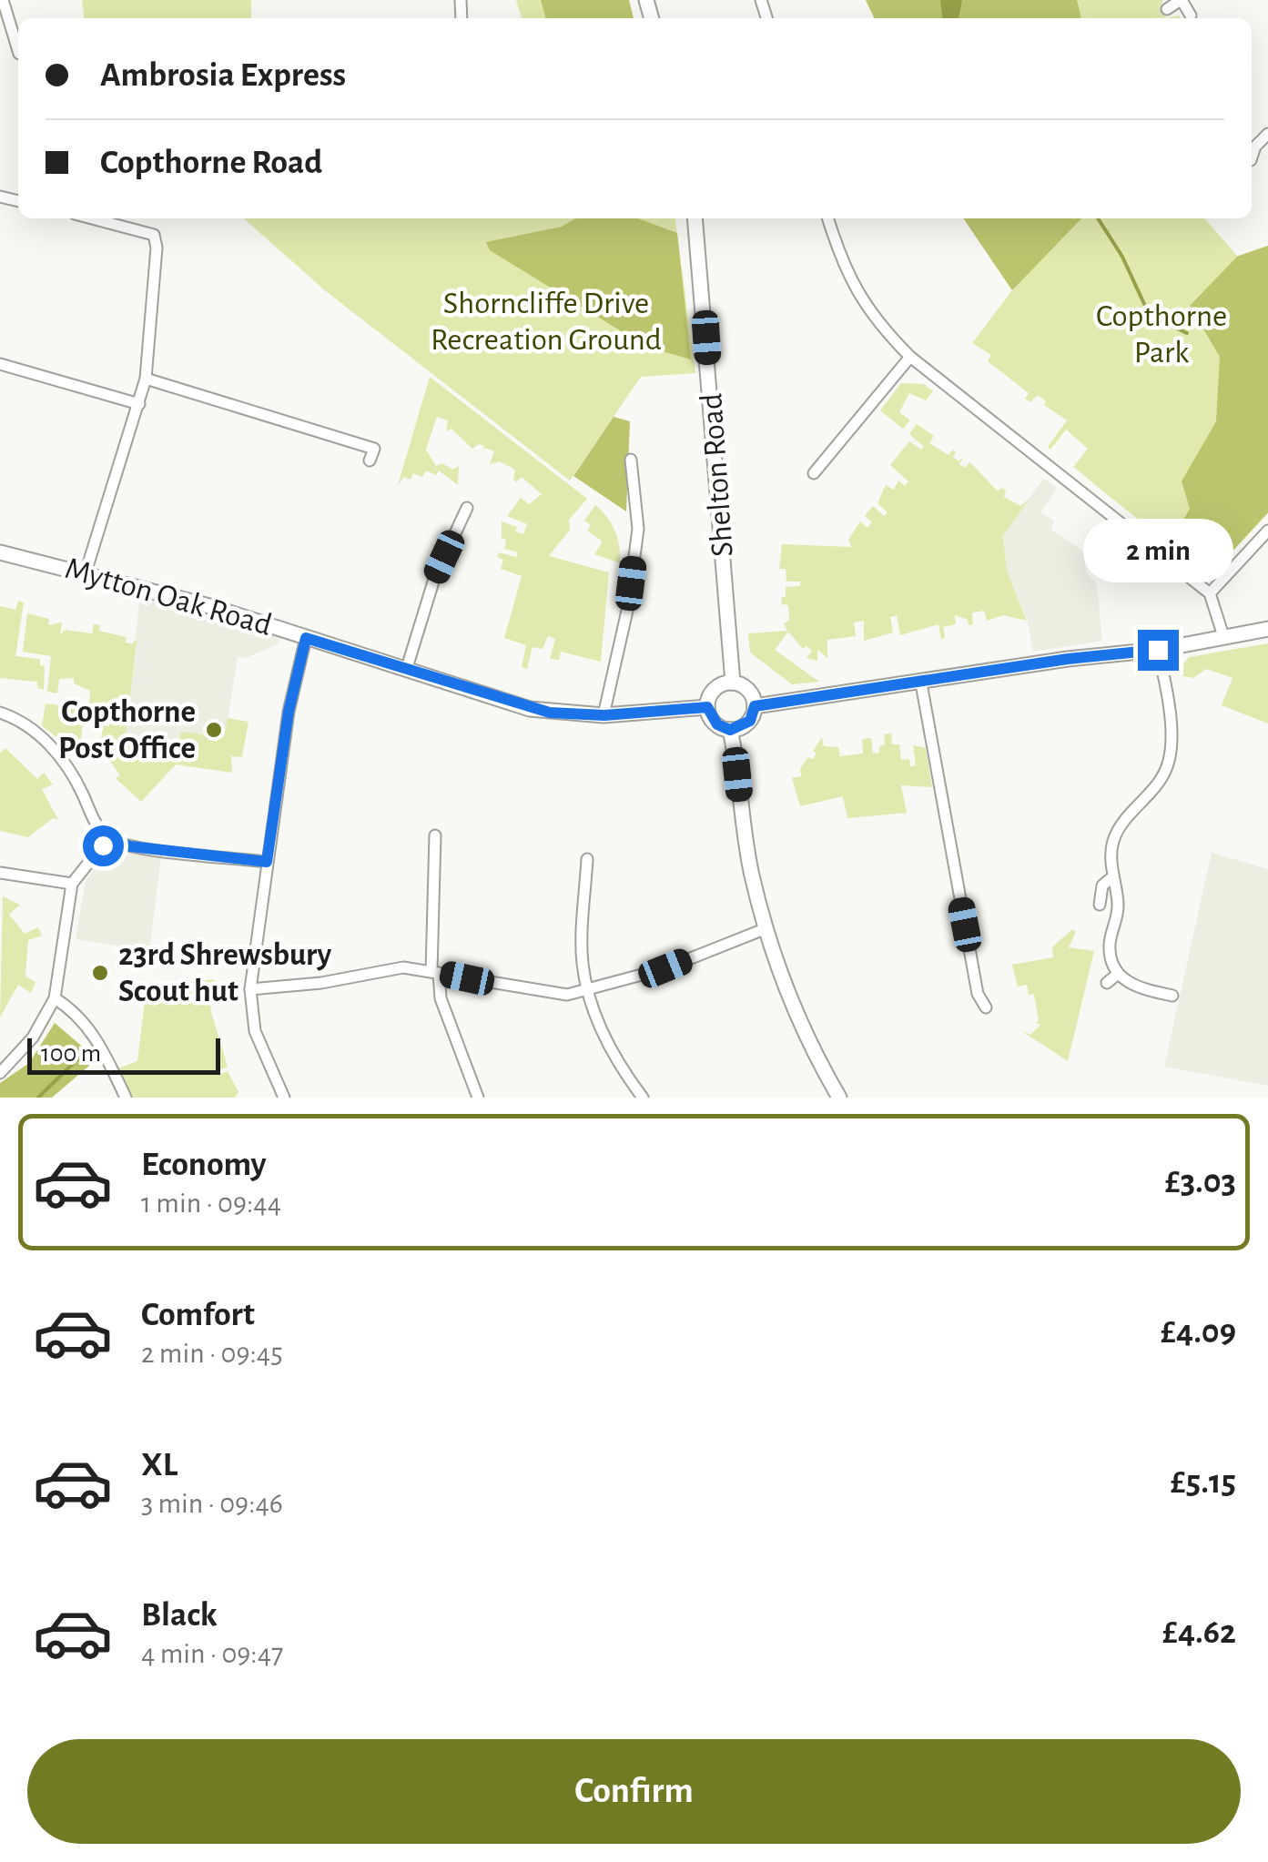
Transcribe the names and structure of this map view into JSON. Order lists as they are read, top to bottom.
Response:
{
  "streets": {
    "main road": ["Shelton Road", "Mytton Oak Road"]
  },
  "crossings": [
    ["Shelton Road", "Mytton Oak Road"]
  ],
  "parks": ["Shorncliffe Drive Recreation Ground", "Copthorne Park"],
  "places": ["Copthorne Post Office", "23rd Shrewsbury Scout hut"],
  "scale_bar": "100 m",
  "page": {
    "banner": ["Ambrosia Express", "Copthorne Road"],
    "bubble": "2 min",
    "scale": "100 m",
    "list": [
      {
        "name": "Economy",
        "note": "1 min · 09:44",
        "value": "£3.03"
      },
      {
        "name": "Comfort",
        "note": "2 min · 09:45",
        "value": "£4.09"
      },
      {
        "name": "XL",
        "note": "3 min · 09:46",
        "value": "£5.15"
      },
      {
        "name": "Black",
        "note": "4 min · 09:47",
        "value": "£4.62"
      }
    ],
    "buttons": "Confirm"
  }
}
